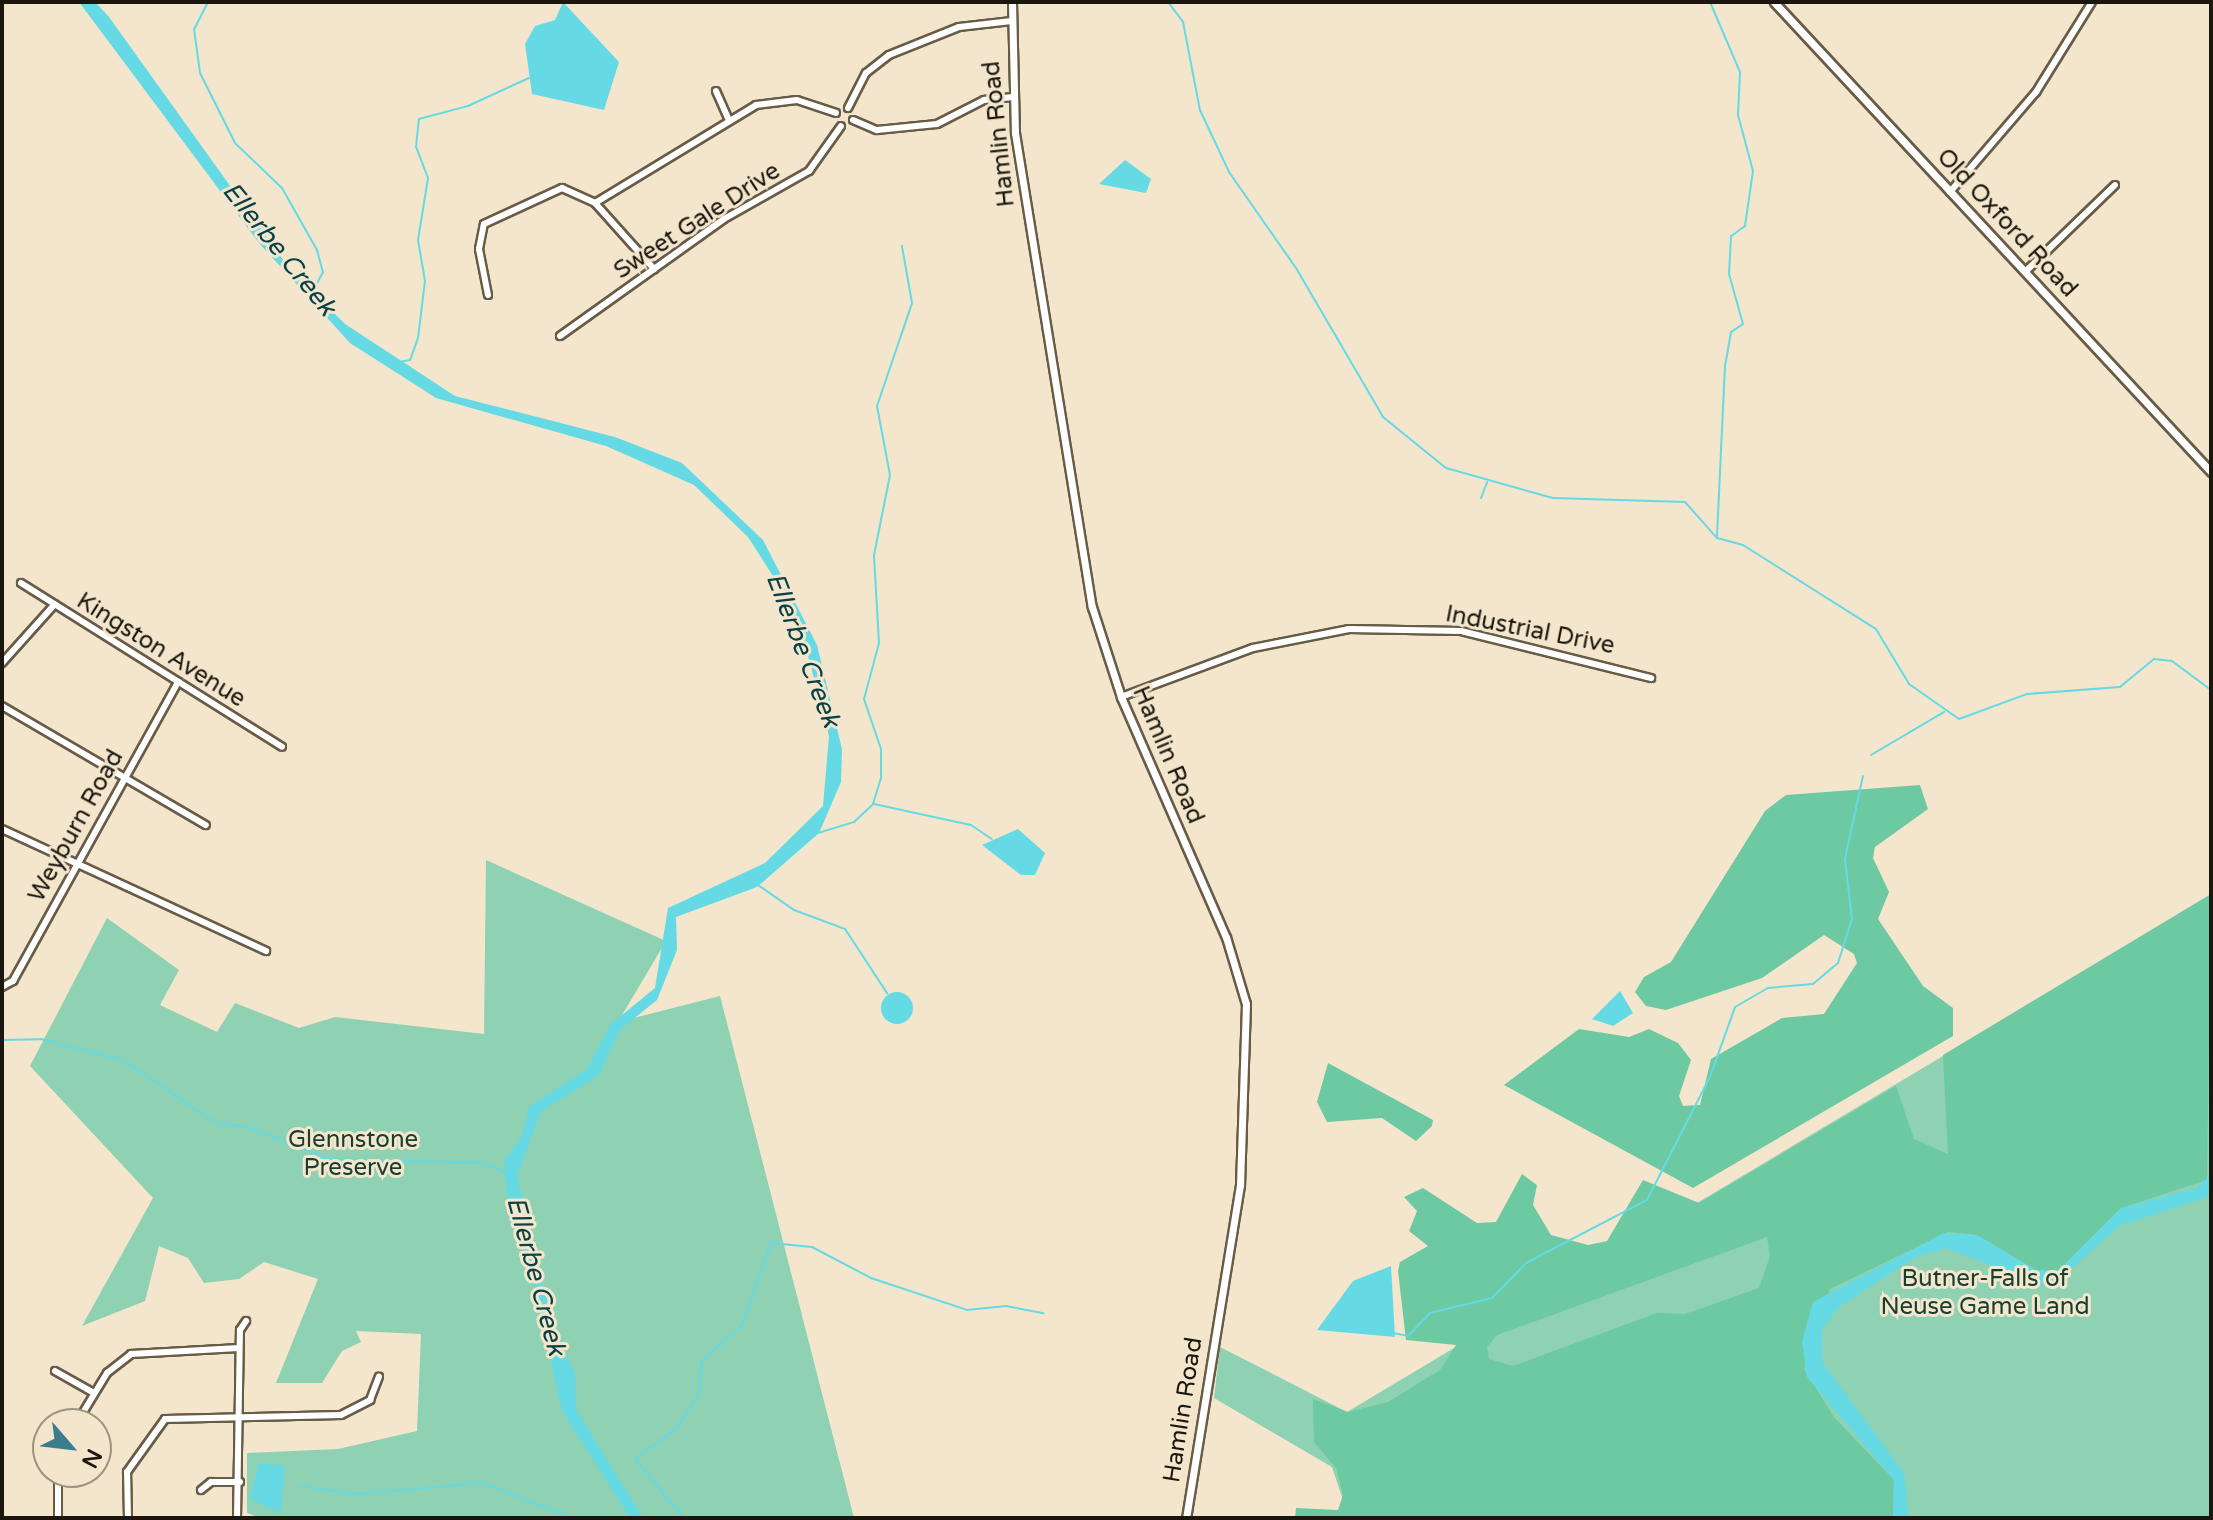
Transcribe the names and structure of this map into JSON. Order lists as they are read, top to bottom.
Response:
{
  "streets": {
    "street": [
      "Hamlin Road",
      "Sweet Gale Drive",
      "Old Oxford Road",
      "Industrial Drive",
      "Kingston Avenue",
      "Weyburn Road"
    ]
  },
  "crossings": [
    ["Hamlin Road", "Industrial Drive"],
    ["Kingston Avenue", "Weyburn Road"]
  ],
  "water": ["Ellerbe Creek"],
  "parks": ["Glennstone Preserve", "Butner-Falls of Neuse Game Land"],
  "north": "bottom right"
}
